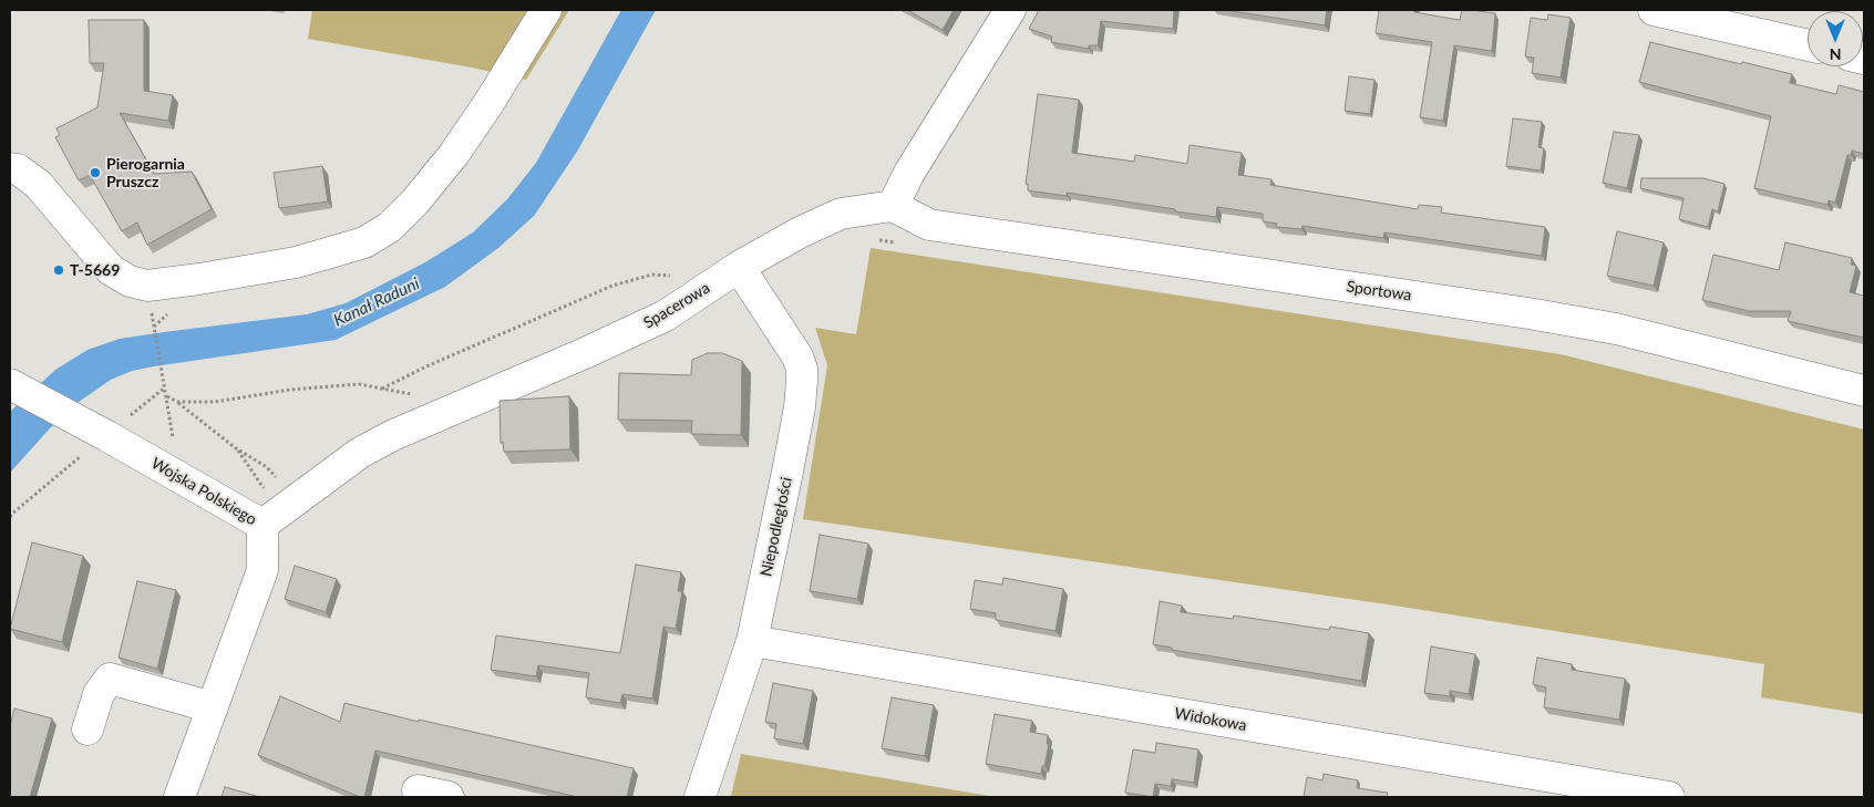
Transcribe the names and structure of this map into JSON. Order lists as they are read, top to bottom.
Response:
{
  "streets": {
    "street": [
      "Sportowa",
      "Spacerowa",
      "Wojska Polskiego",
      "Niepodległości",
      "Widokowa"
    ]
  },
  "crossings": [
    ["Sportowa", "Spacerowa"],
    ["Spacerowa", "Wojska Polskiego"],
    ["Spacerowa", "Niepodległości"],
    ["Niepodległości", "Widokowa"]
  ],
  "water": ["Kanał Raduni"],
  "places": ["Pierogarnia Pruszcz", "T-5669"],
  "north": "bottom"
}
